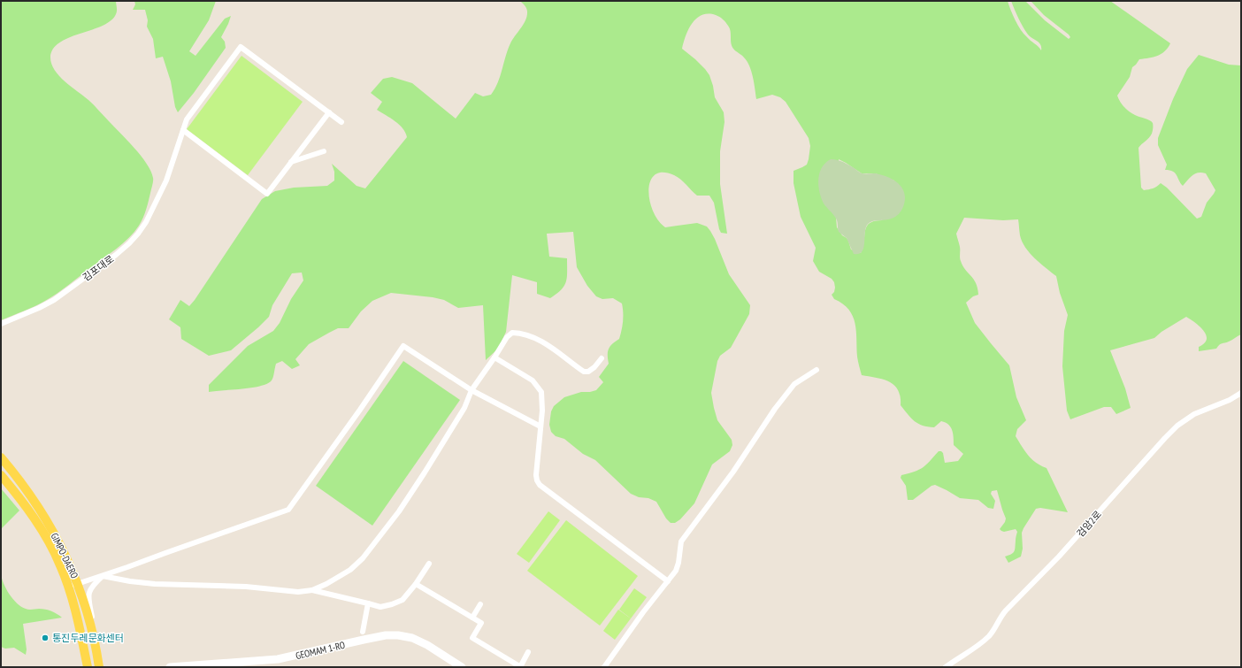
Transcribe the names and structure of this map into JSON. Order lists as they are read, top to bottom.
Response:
{
  "streets": {
    "main road": ["GIMPO-DAERO"],
    "street": ["김포대로", "검암2로", "GEOMAM 1-RO"]
  },
  "places": ["통진두레문화센터"]
}
